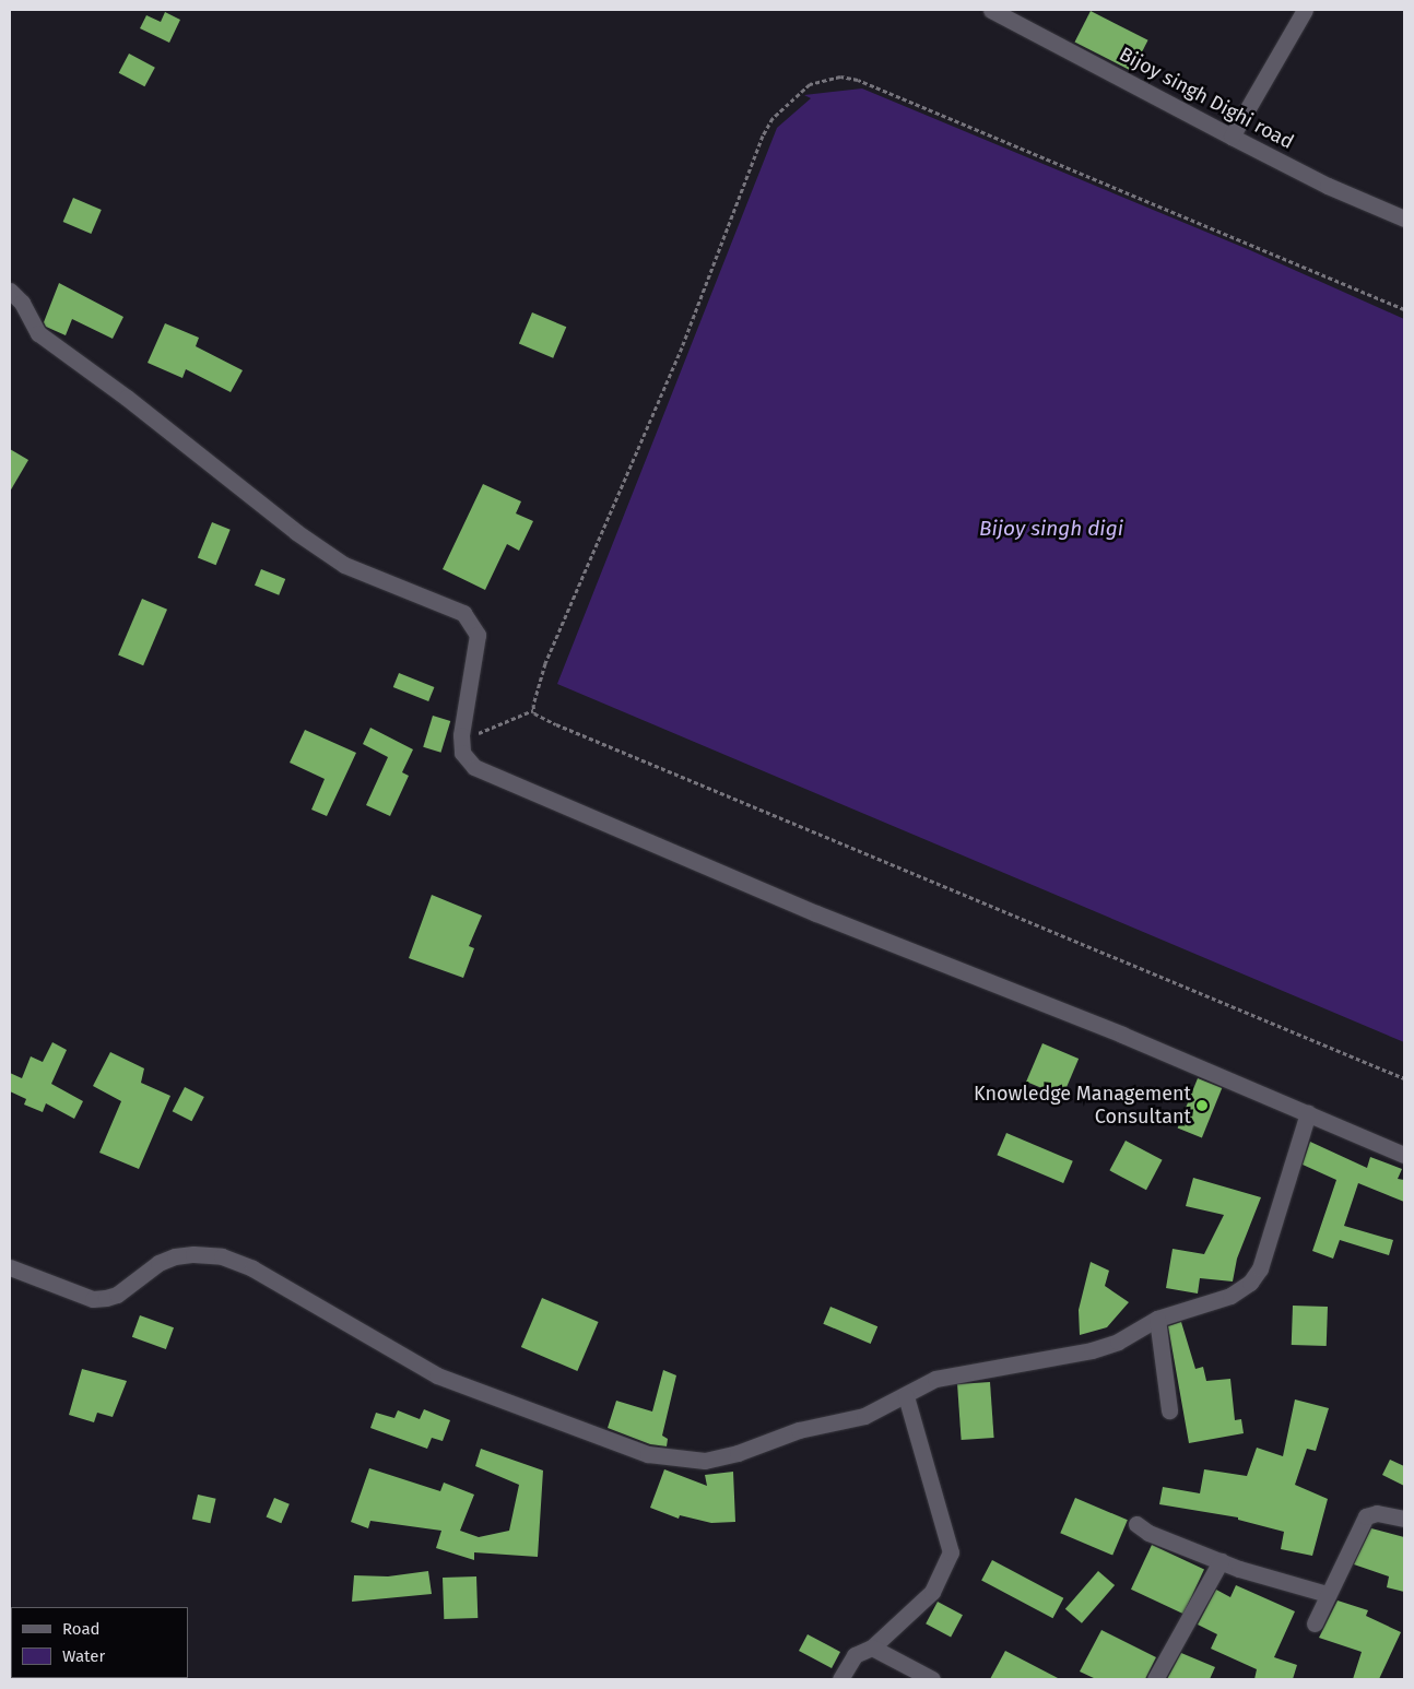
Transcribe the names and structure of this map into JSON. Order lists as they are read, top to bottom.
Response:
{
  "streets": {
    "street": ["Bijoy singh Dighi road"]
  },
  "water": ["Bijoy singh digi"],
  "places": ["Knowledge Management Consultant"],
  "legend": ["Road", "Water"]
}
